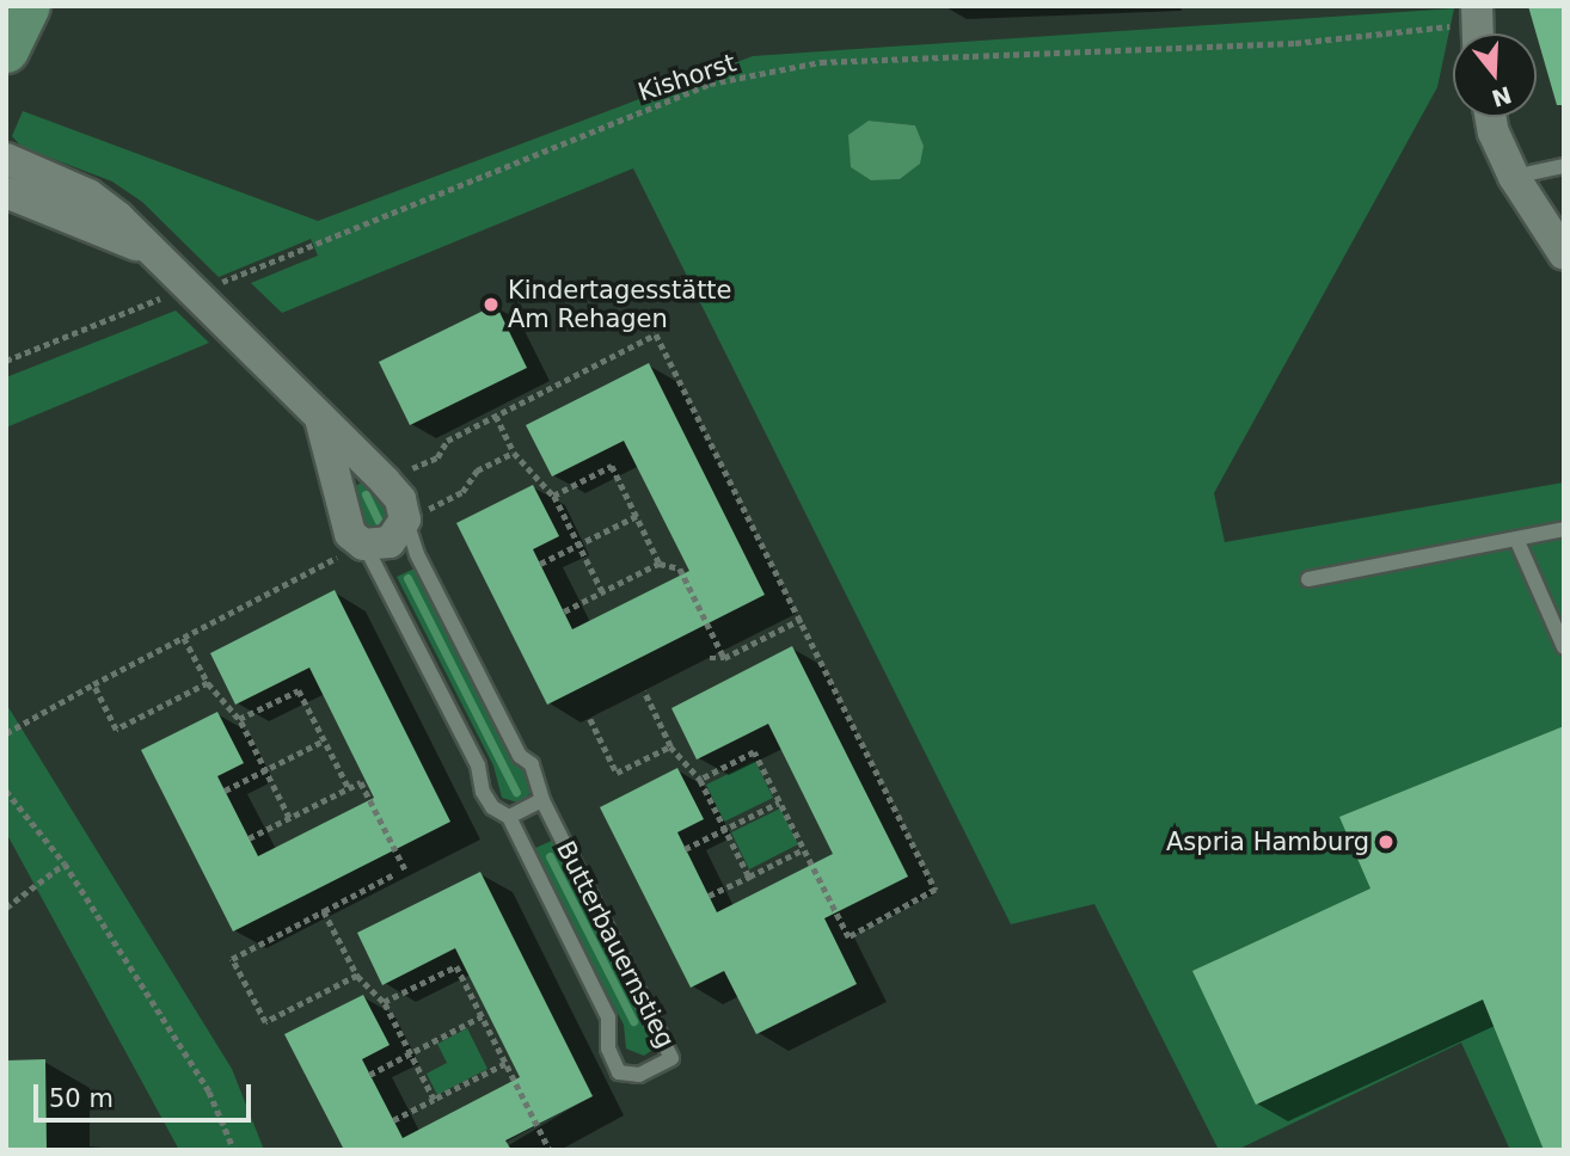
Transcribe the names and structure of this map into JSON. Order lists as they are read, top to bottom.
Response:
{
  "streets": {
    "street": ["Butterbauernstieg"],
    "path": ["Kishorst"]
  },
  "crossings": [
    ["Kishorst", "Butterbauernstieg"]
  ],
  "places": ["Kindertagesstätte Am Rehagen", "Aspria Hamburg"],
  "scale_bar": "50 m",
  "north": "bottom"
}
